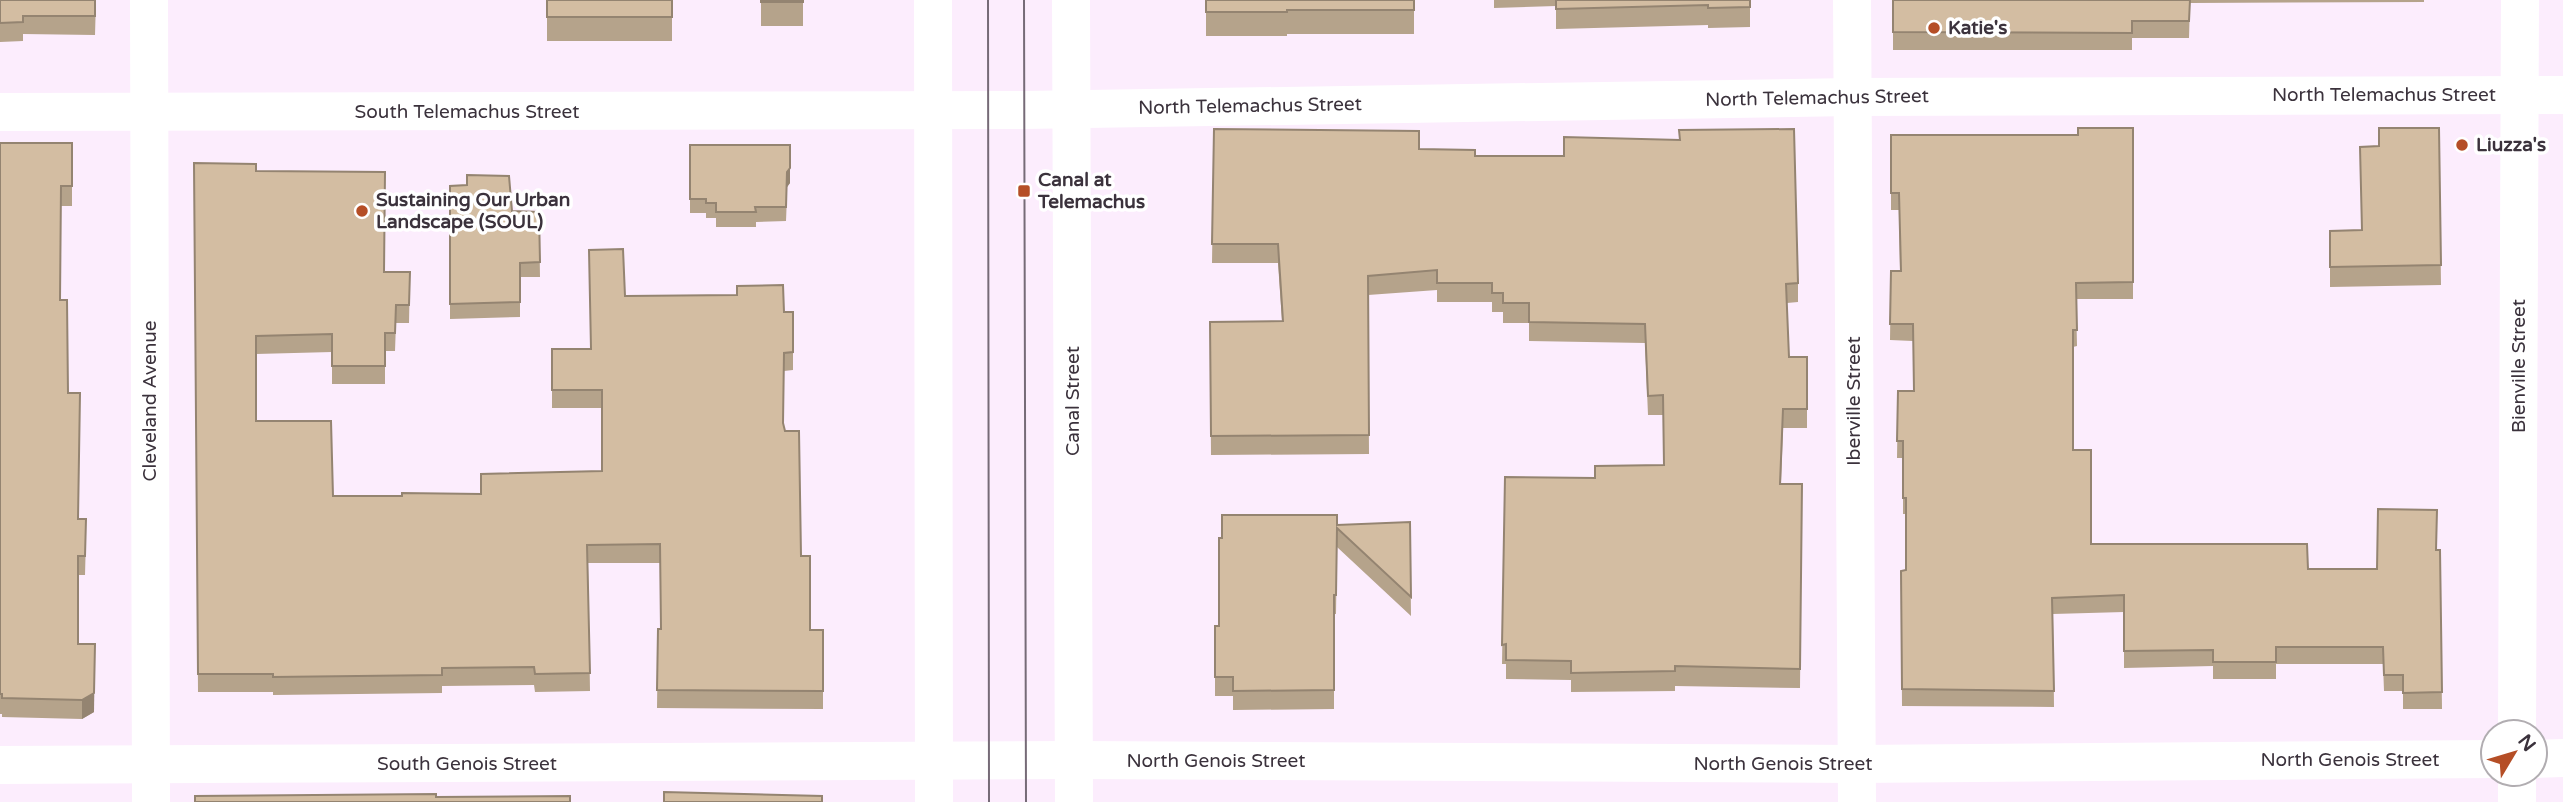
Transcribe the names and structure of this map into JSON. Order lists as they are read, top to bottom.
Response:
{
  "streets": {
    "street": [
      "North Telemachus Street",
      "South Telemachus Street",
      "Bienville Street",
      "Cleveland Avenue",
      "Canal Street",
      "Iberville Street",
      "North Genois Street",
      "South Genois Street"
    ]
  },
  "crossings": [
    ["North Telemachus Street", "South Telemachus Street"],
    ["North Telemachus Street", "Bienville Street"],
    ["North Telemachus Street", "Canal Street"],
    ["North Telemachus Street", "Iberville Street"],
    ["South Telemachus Street", "Cleveland Avenue"],
    ["Cleveland Avenue", "South Genois Street"],
    ["Canal Street", "North Genois Street"],
    ["Iberville Street", "North Genois Street"],
    ["North Genois Street", "South Genois Street"]
  ],
  "places": {
    "other": ["Katie's", "Liuzza's", "Sustaining Our Urban Landscape (SOUL)"],
    "transit": ["Canal at Telemachus"]
  },
  "north": "top right"
}
